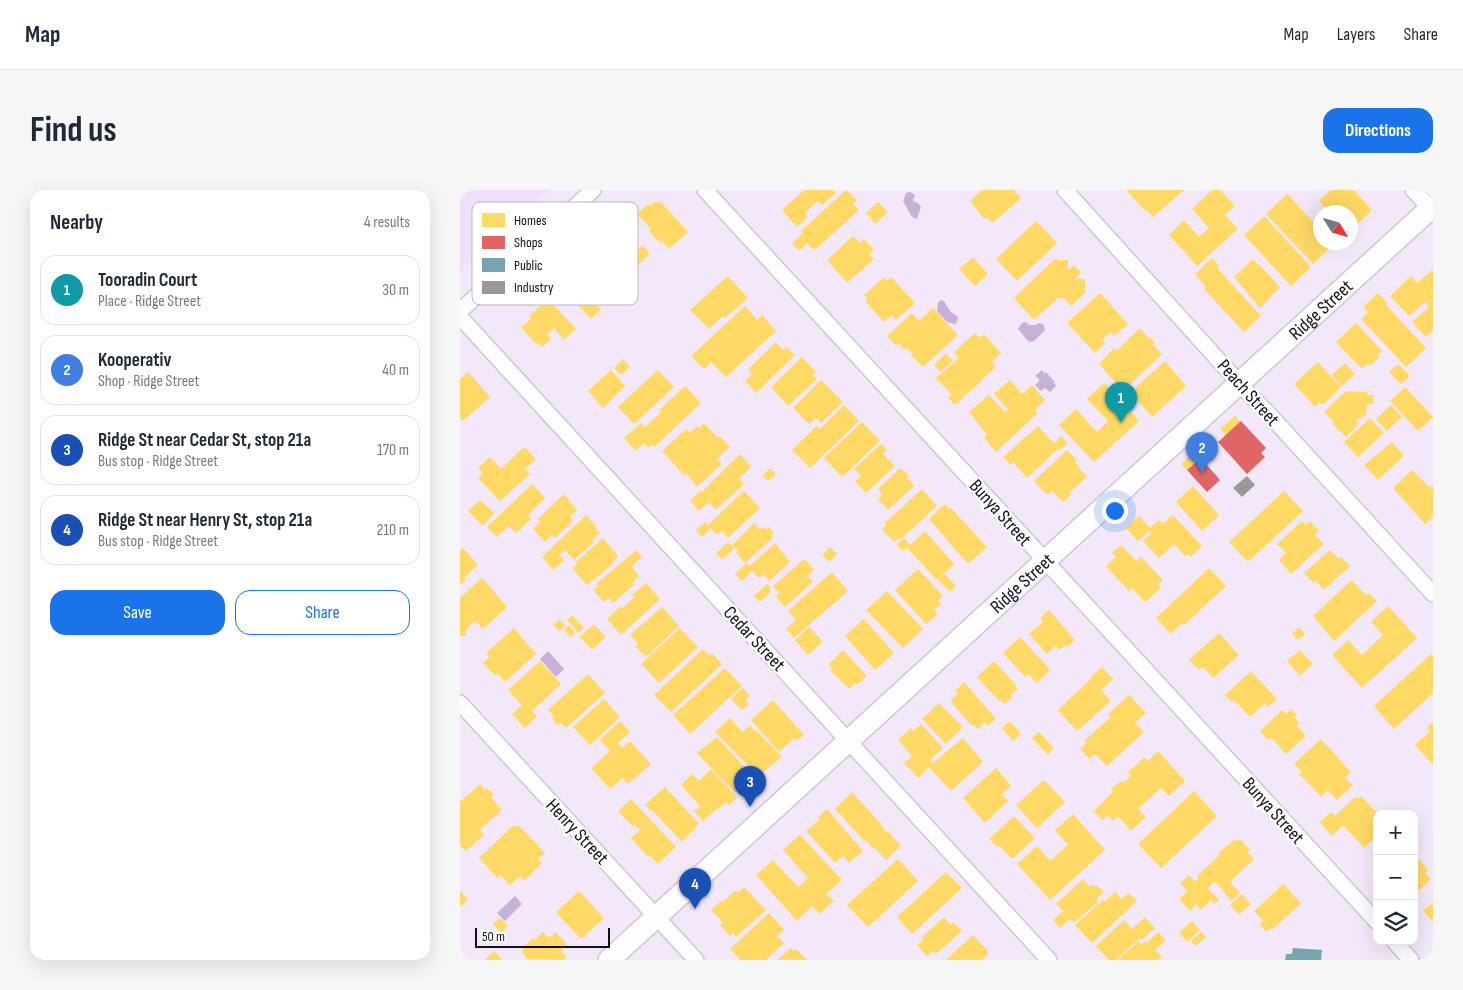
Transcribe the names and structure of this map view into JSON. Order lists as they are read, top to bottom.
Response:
{
  "streets": {
    "street": [
      "Ridge Street",
      "Peach Street",
      "Bunya Street",
      "Cedar Street",
      "Henry Street"
    ]
  },
  "crossings": [
    ["Ridge Street", "Peach Street"],
    ["Ridge Street", "Bunya Street"],
    ["Ridge Street", "Cedar Street"],
    ["Ridge Street", "Henry Street"]
  ],
  "legend": [
    "Homes",
    "Shops",
    "Public",
    "Industry"
  ],
  "scale_bar": "50 m",
  "north": "bottom right",
  "page": {
    "header": "Map",
    "nav": ["Map", "Layers", "Share"],
    "buttons": [
      "Directions",
      ["Save", "Share"]
    ],
    "title": "Find us",
    "heading": ["Nearby", "4 results"],
    "list": [
      {
        "mark": "1",
        "name": "Tooradin Court",
        "note": "Place · Ridge Street",
        "value": "30 m"
      },
      {
        "mark": "2",
        "name": "Kooperativ",
        "note": "Shop · Ridge Street",
        "value": "40 m"
      },
      {
        "mark": "3",
        "name": "Ridge St near Cedar St, stop 21a",
        "note": "Bus stop · Ridge Street",
        "value": "170 m"
      },
      {
        "mark": "4",
        "name": "Ridge St near Henry St, stop 21a",
        "note": "Bus stop · Ridge Street",
        "value": "210 m"
      }
    ],
    "pins": [
      "1",
      "2",
      "3",
      "4"
    ],
    "map_buttons": ["+", "−"],
    "scale": "50 m"
  }
}
